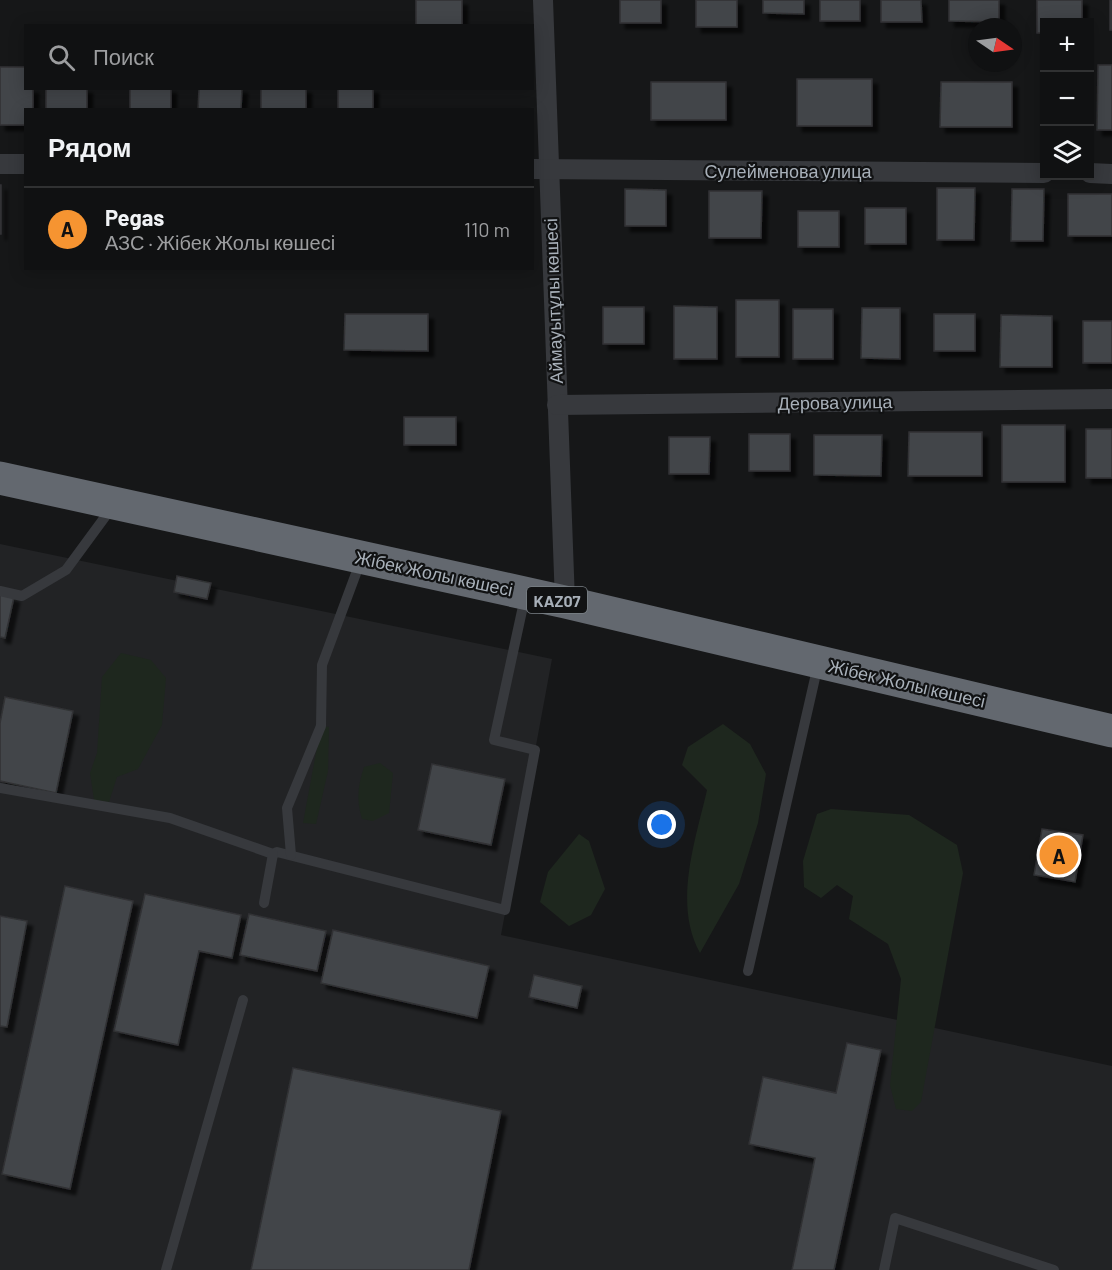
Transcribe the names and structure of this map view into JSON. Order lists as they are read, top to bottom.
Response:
{
  "streets": {
    "highway": ["Жібек Жолы көшесі", "KAZ07"],
    "street": ["Сулейменова улица", "Аймауытұлы көшесі", "Дерова улица"]
  },
  "crossings": [
    ["Сулейменова улица", "Аймауытұлы көшесі"],
    ["Аймауытұлы көшесі", "Дерова улица"],
    ["Аймауытұлы көшесі", "Жібек Жолы көшесі"]
  ],
  "north": "right",
  "page": {
    "map_buttons": ["+", "−"],
    "search": "Поиск",
    "heading": "Рядом",
    "list": [
      {
        "mark": "A",
        "name": "Pegas",
        "note": "АЗС · Жібек Жолы көшесі",
        "value": "110 m"
      }
    ],
    "pins": "A"
  }
}
